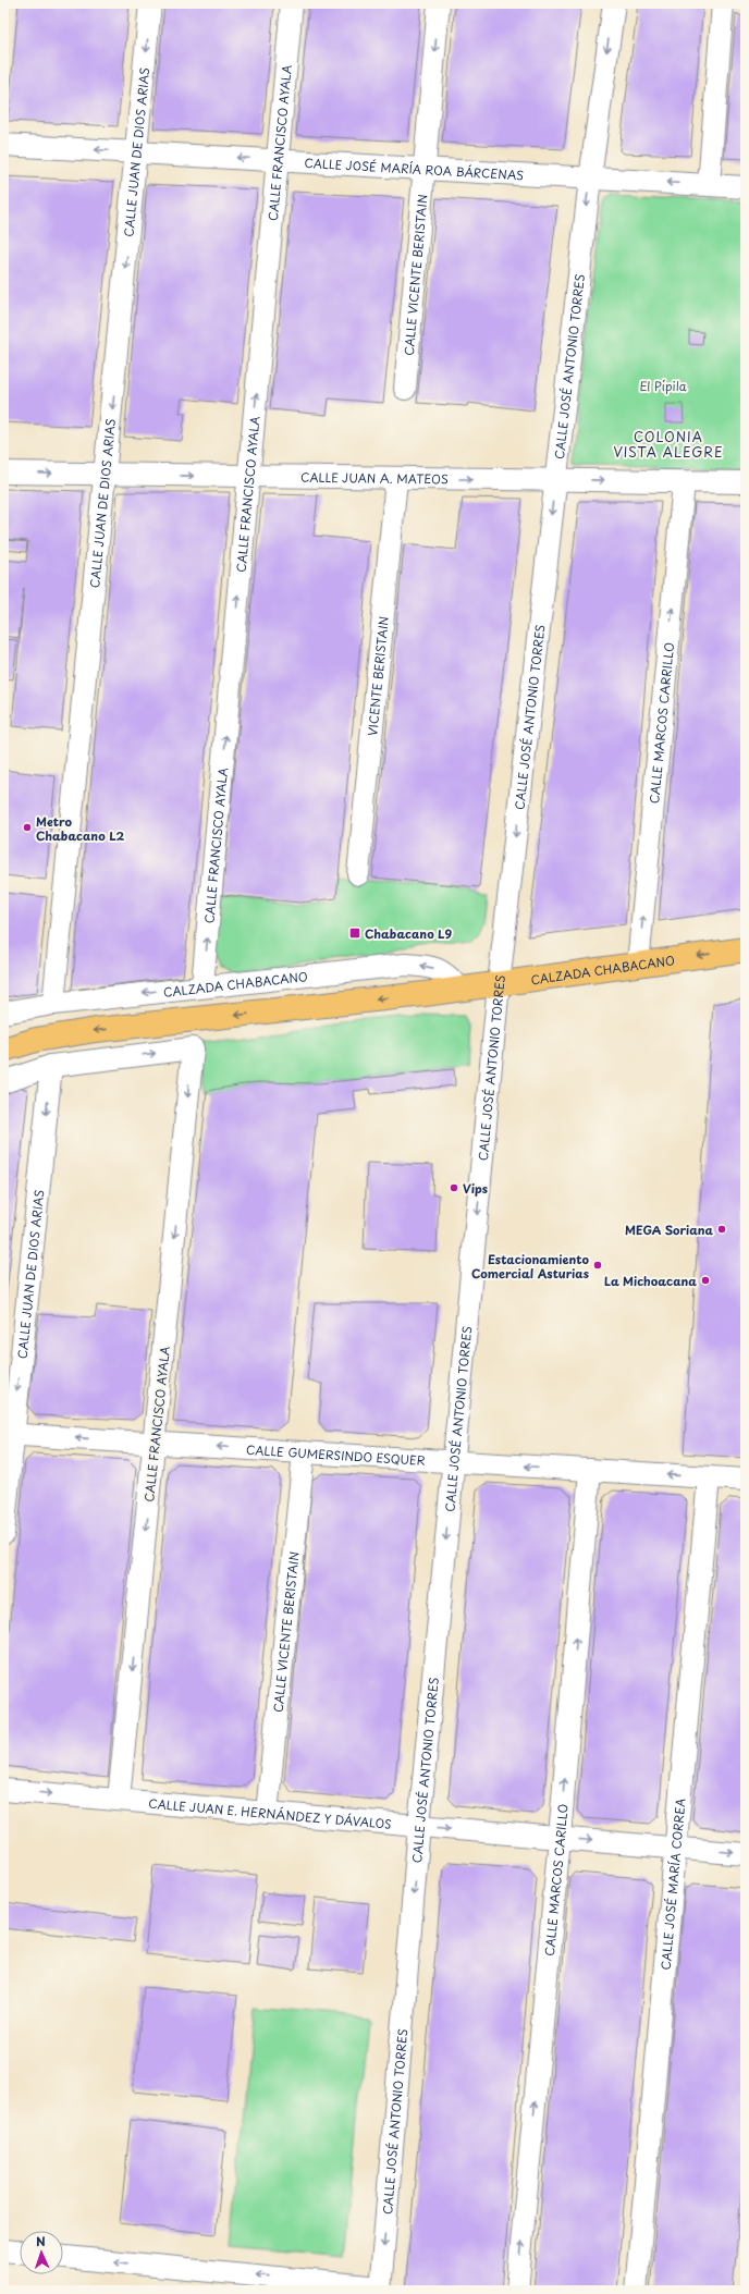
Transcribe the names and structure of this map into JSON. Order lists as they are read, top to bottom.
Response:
{
  "streets": {
    "main road": ["CALZADA CHABACANO"],
    "street": [
      "CALLE FRANCISCO AYALA",
      "CALLE JUAN DE DIOS ARIAS",
      "CALLE JOSÉ MARÍA ROA BÁRCENAS",
      "CALLE VICENTE BERISTAIN",
      "CALLE JOSÉ ANTONIO TORRES",
      "CALLE JUAN A. MATEOS",
      "VICENTE BERISTAIN",
      "CALLE MARCOS CARRILLO",
      "CALLE GUMERSINDO ESQUER",
      "CALLE JUAN E. HERNÁNDEZ Y DÁVALOS",
      "CALLE MARCOS CARILLO",
      "CALLE JOSÉ MARÍA CORREA"
    ]
  },
  "crossings": [
    ["CALLE FRANCISCO AYALA", "CALLE JUAN DE DIOS ARIAS"],
    ["CALLE FRANCISCO AYALA", "CALLE JOSÉ MARÍA ROA BÁRCENAS"],
    ["CALLE FRANCISCO AYALA", "CALLE JUAN A. MATEOS"],
    ["CALLE FRANCISCO AYALA", "CALZADA CHABACANO"],
    ["CALLE FRANCISCO AYALA", "CALLE GUMERSINDO ESQUER"],
    ["CALLE FRANCISCO AYALA", "CALLE JUAN E. HERNÁNDEZ Y DÁVALOS"],
    ["CALLE JUAN DE DIOS ARIAS", "CALLE JOSÉ MARÍA ROA BÁRCENAS"],
    ["CALLE JUAN DE DIOS ARIAS", "CALLE JUAN A. MATEOS"],
    ["CALLE JUAN DE DIOS ARIAS", "CALZADA CHABACANO"],
    ["CALLE JUAN DE DIOS ARIAS", "CALLE GUMERSINDO ESQUER"],
    ["CALLE JOSÉ MARÍA ROA BÁRCENAS", "CALLE VICENTE BERISTAIN"],
    ["CALLE JOSÉ MARÍA ROA BÁRCENAS", "CALLE JOSÉ ANTONIO TORRES"],
    ["CALLE VICENTE BERISTAIN", "CALLE GUMERSINDO ESQUER"],
    ["CALLE VICENTE BERISTAIN", "CALLE JUAN E. HERNÁNDEZ Y DÁVALOS"],
    ["CALLE JOSÉ ANTONIO TORRES", "CALLE JUAN A. MATEOS"],
    ["CALLE JOSÉ ANTONIO TORRES", "CALZADA CHABACANO"],
    ["CALLE JOSÉ ANTONIO TORRES", "CALLE GUMERSINDO ESQUER"],
    ["CALLE JOSÉ ANTONIO TORRES", "CALLE JUAN E. HERNÁNDEZ Y DÁVALOS"],
    ["CALLE JUAN A. MATEOS", "VICENTE BERISTAIN"],
    ["CALLE JUAN A. MATEOS", "CALLE MARCOS CARRILLO"],
    ["CALLE MARCOS CARRILLO", "CALZADA CHABACANO"],
    ["CALLE GUMERSINDO ESQUER", "CALLE MARCOS CARILLO"],
    ["CALLE GUMERSINDO ESQUER", "CALLE JOSÉ MARÍA CORREA"],
    ["CALLE JUAN E. HERNÁNDEZ Y DÁVALOS", "CALLE MARCOS CARILLO"],
    ["CALLE JUAN E. HERNÁNDEZ Y DÁVALOS", "CALLE JOSÉ MARÍA CORREA"]
  ],
  "one_way": [
    "CALLE JUAN DE DIOS ARIAS",
    "CALLE JOSÉ MARÍA ROA BÁRCENAS",
    "CALLE JOSÉ ANTONIO TORRES",
    "CALLE JUAN A. MATEOS",
    "CALLE MARCOS CARRILLO",
    "CALZADA CHABACANO",
    "CALLE GUMERSINDO ESQUER",
    "CALLE JUAN E. HERNÁNDEZ Y DÁVALOS",
    "CALLE MARCOS CARILLO"
  ],
  "districts": ["COLONIA VISTA ALEGRE"],
  "parks": ["El Pípila"],
  "places": {
    "other": [
      "Metro Chabacano L2",
      "Vips",
      "MEGA Soriana",
      "Estacionamiento Comercial Asturias",
      "La Michoacana"
    ],
    "transit": ["Chabacano L9"]
  },
  "north": "top"
}
